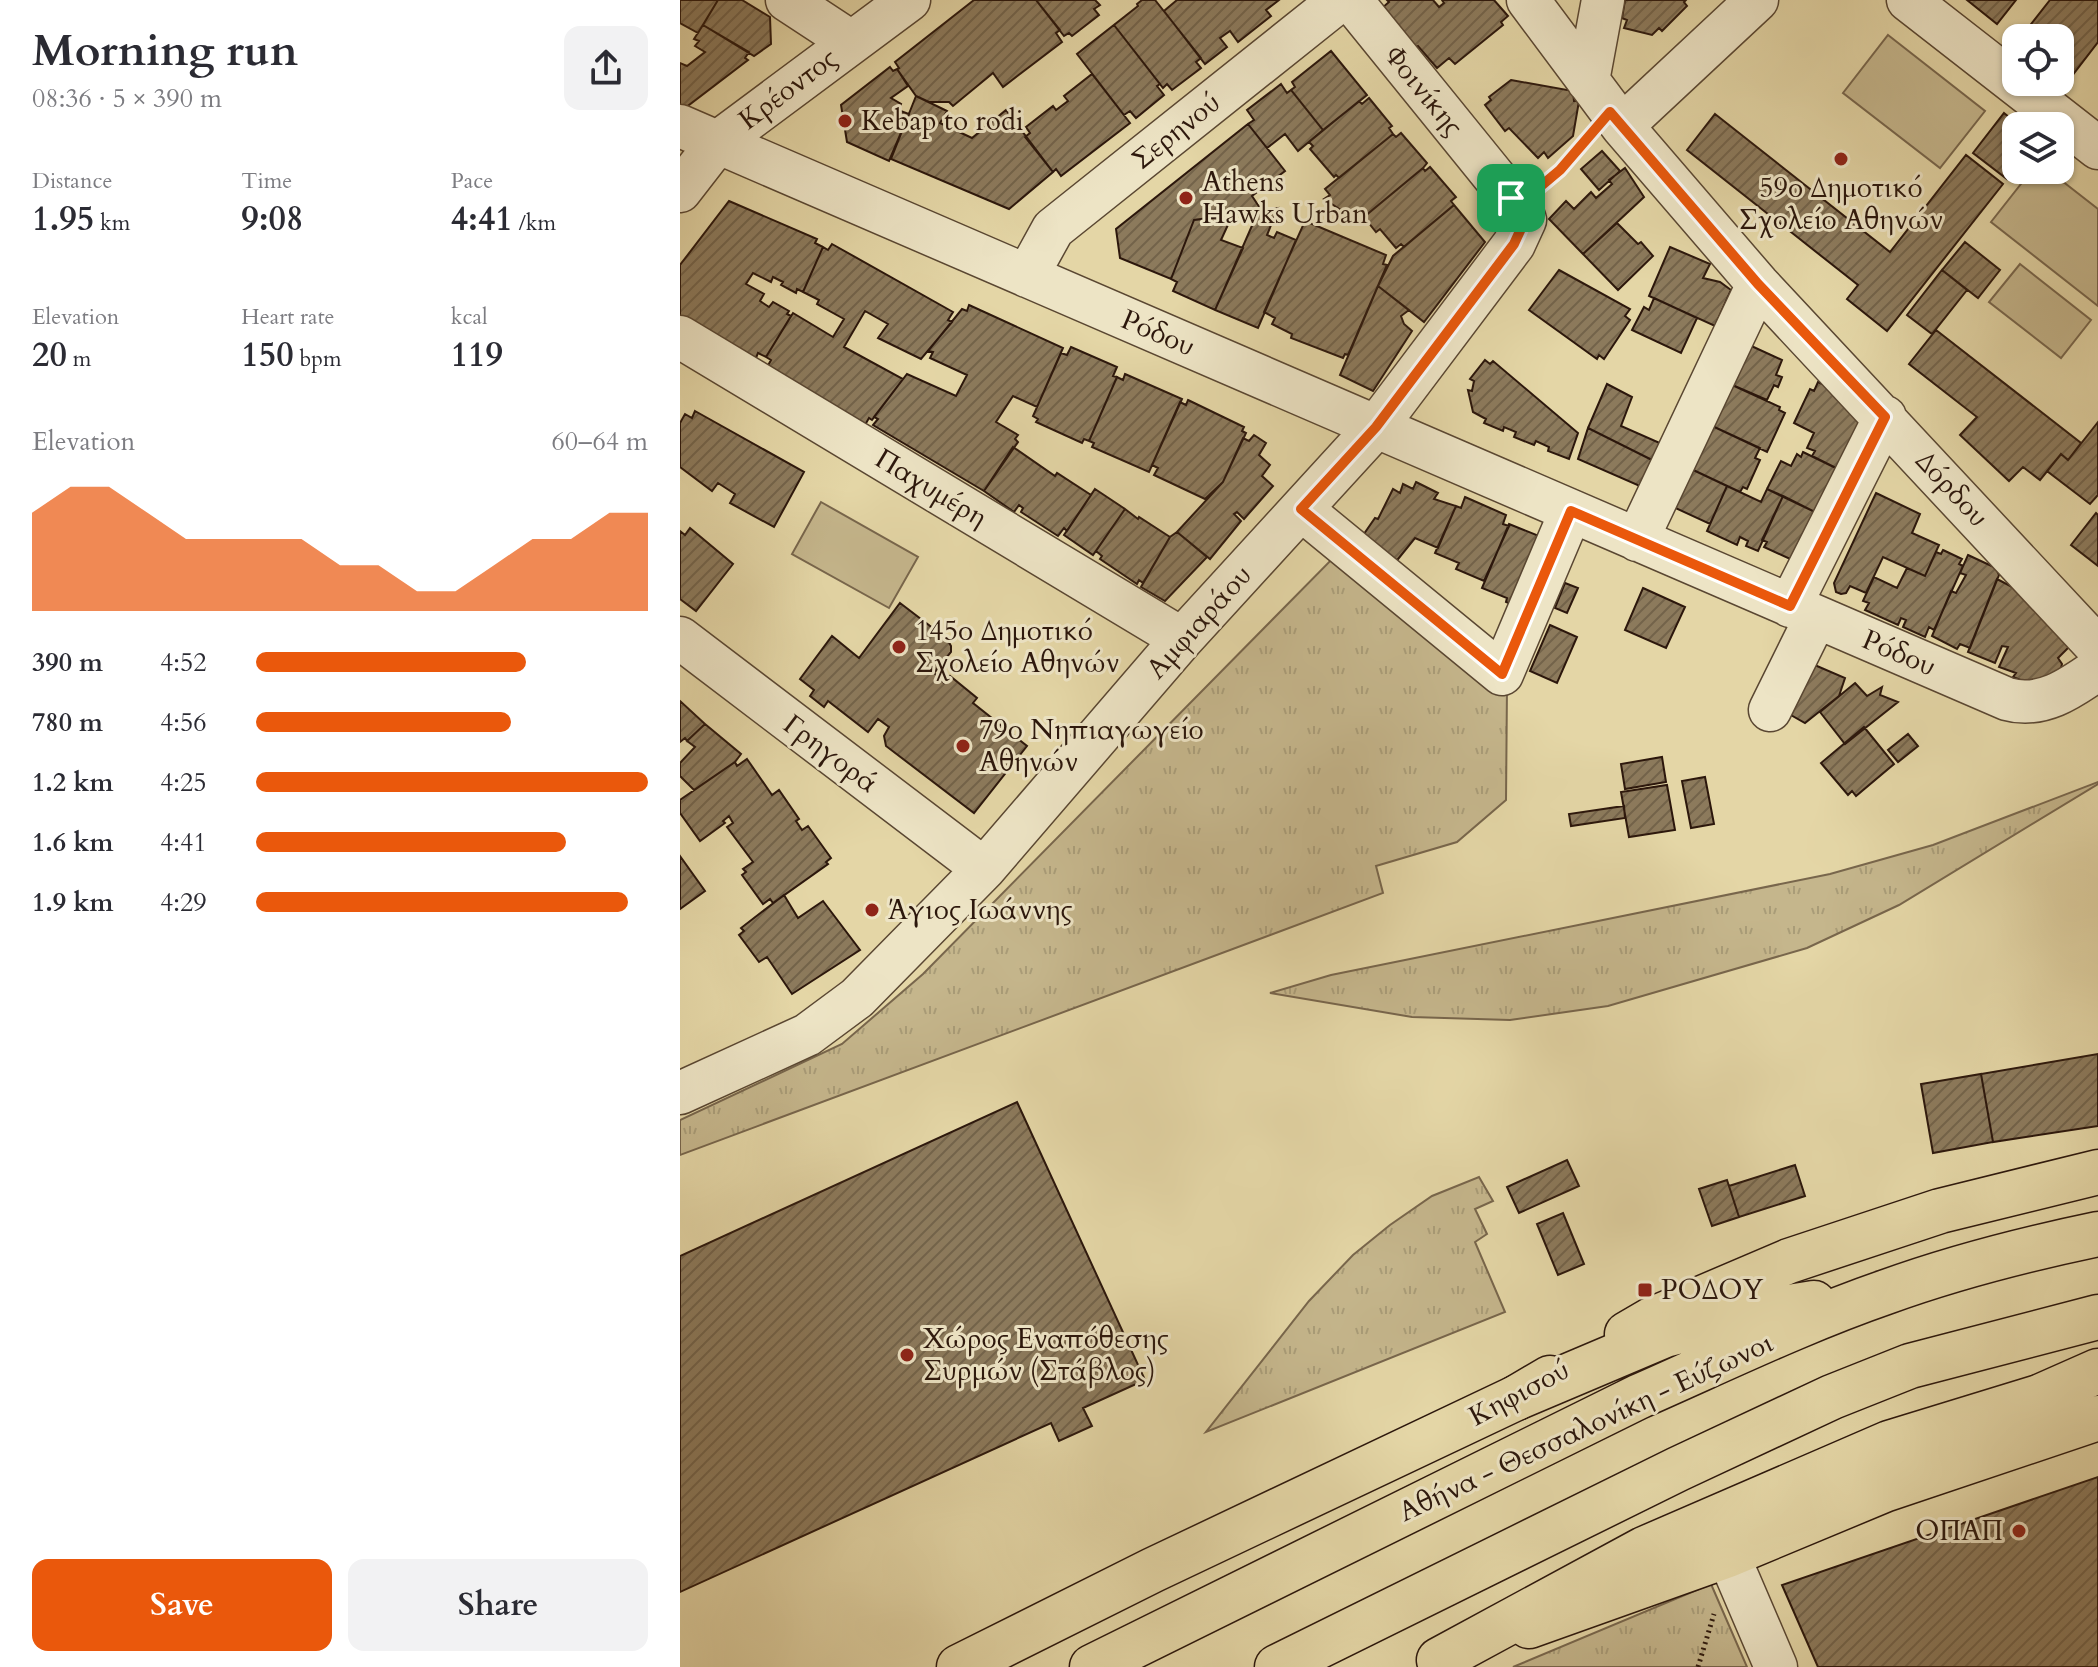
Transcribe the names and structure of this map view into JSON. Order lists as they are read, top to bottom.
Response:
{
  "streets": {
    "main road": ["Κηφισού", "Αθήνα - Θεσσαλονίκη - Εύζωνοι"],
    "street": [
      "Κρέοντος",
      "Φοινίκης",
      "Σερηνού",
      "Ρόδου",
      "Παχυμέρη",
      "Δόρδου",
      "Αμφιαράου",
      "Γρηγορά"
    ]
  },
  "crossings": [
    ["Κρέοντος", "Ρόδου"],
    ["Φοινίκης", "Αμφιαράου"],
    ["Σερηνού", "Ρόδου"],
    ["Ρόδου", "Αμφιαράου"],
    ["Παχυμέρη", "Αμφιαράου"],
    ["Αμφιαράου", "Γρηγορά"]
  ],
  "places": {
    "other": [
      "Kebap to rodi",
      "59ο Δημοτικό Σχολείο Αθηνών",
      "Athens Hawks Urban",
      "145ο Δημοτικό Σχολείο Αθηνών",
      "79ο Νηπιαγωγείο Αθηνών",
      "Άγιος Ιωάννης",
      "Χώρος Εναπόθεσης Συρμών (Στάβλος)",
      "ΟΠΑΠ"
    ],
    "transit": ["ΡΟΔΟΥ"]
  },
  "page": {
    "heading": ["Morning run", "08:36 · 5 × 390 m"],
    "stats": [
      ["Distance", "1.95 km"],
      ["Time", "9:08"],
      ["Pace", "4:41 /km"],
      ["Elevation", "20 m"],
      ["Heart rate", "150 bpm"],
      ["kcal", "119"]
    ],
    "chart": ["Elevation", "60–64 m"],
    "list": [
      {
        "name": "390 m",
        "note": "4:52"
      },
      {
        "name": "780 m",
        "note": "4:56"
      },
      {
        "name": "1.2 km",
        "note": "4:25"
      },
      {
        "name": "1.6 km",
        "note": "4:41"
      },
      {
        "name": "1.9 km",
        "note": "4:29"
      }
    ],
    "buttons": ["Save", "Share"]
  }
}
